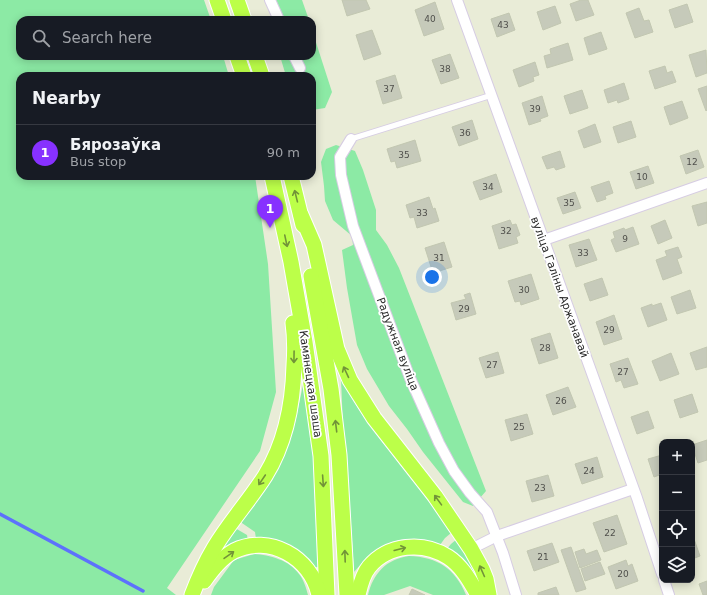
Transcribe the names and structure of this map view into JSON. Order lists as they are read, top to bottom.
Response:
{
  "streets": {
    "main road": ["Камянецкая шаша"],
    "street": ["вуліца Галіны Аржанавай", "Радужная вуліца"]
  },
  "house_numbers": [
    "40",
    "43",
    "38",
    "37",
    "39",
    "36",
    "35",
    "12",
    "10",
    "34",
    "35",
    "33",
    "32",
    "9",
    "33",
    "31",
    "30",
    "29",
    "29",
    "28",
    "27",
    "27",
    "26",
    "25",
    "24",
    "23",
    "22",
    "21",
    "20"
  ],
  "page": {
    "search": "Search here",
    "heading": "Nearby",
    "list": [
      {
        "mark": "1",
        "name": "Бярозаўка",
        "note": "Bus stop",
        "value": "90 m"
      }
    ],
    "pins": "1",
    "map_buttons": ["+", "−"]
  }
}
